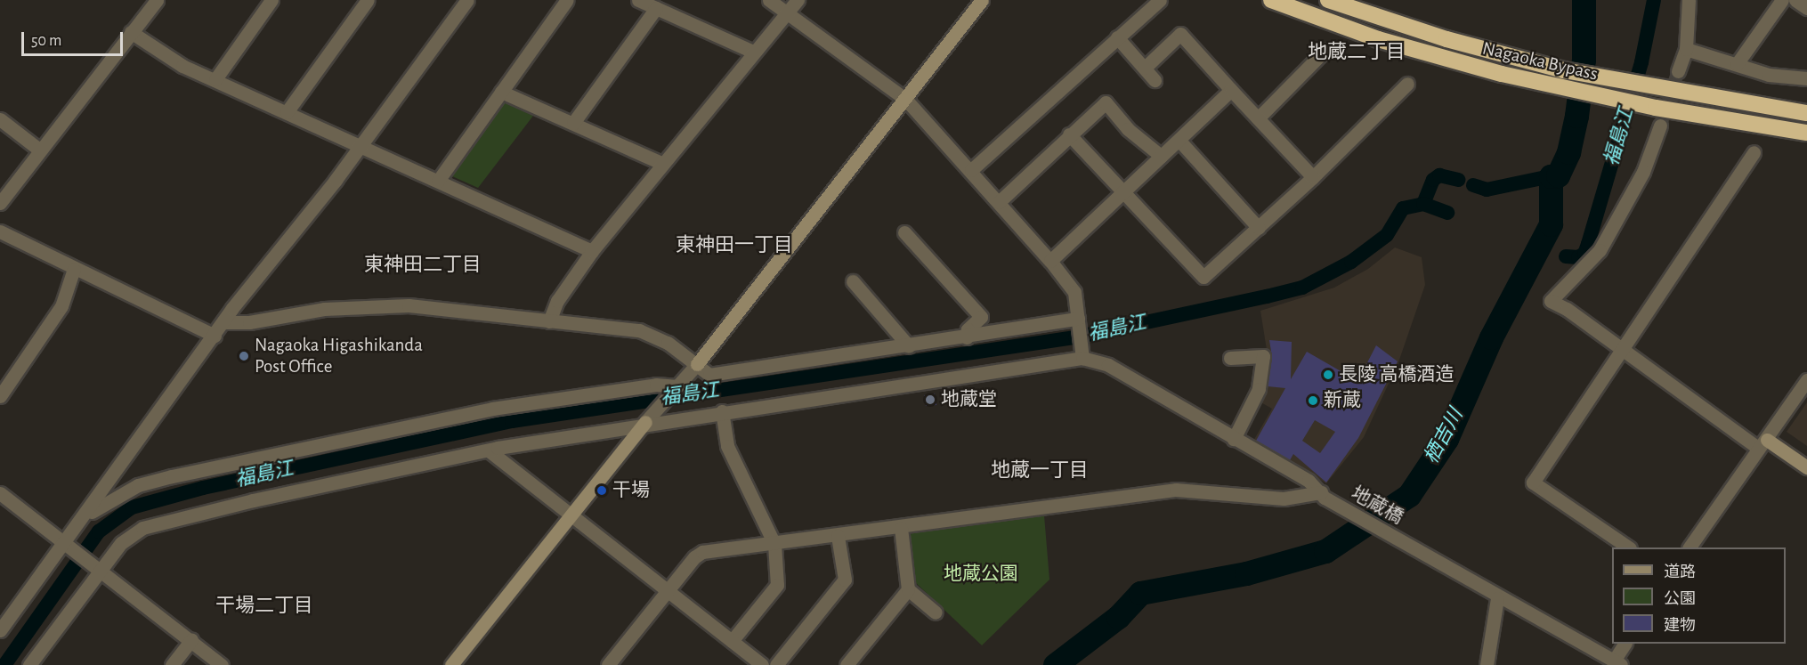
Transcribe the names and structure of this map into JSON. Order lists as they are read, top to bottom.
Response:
{
  "streets": {
    "highway": ["Nagaoka Bypass"],
    "street": ["地蔵橋"]
  },
  "districts": [
    "地蔵二丁目",
    "東神田一丁目",
    "東神田二丁目",
    "地蔵一丁目",
    "干場二丁目"
  ],
  "water": ["福島江", "栖吉川"],
  "parks": ["地蔵公園"],
  "places": [
    "Nagaoka Higashikanda Post Office",
    "長陵 高橋酒造",
    "地蔵堂",
    "新蔵",
    "干場"
  ],
  "legend": ["道路", "公園", "建物"],
  "scale_bar": "50 m"
}
